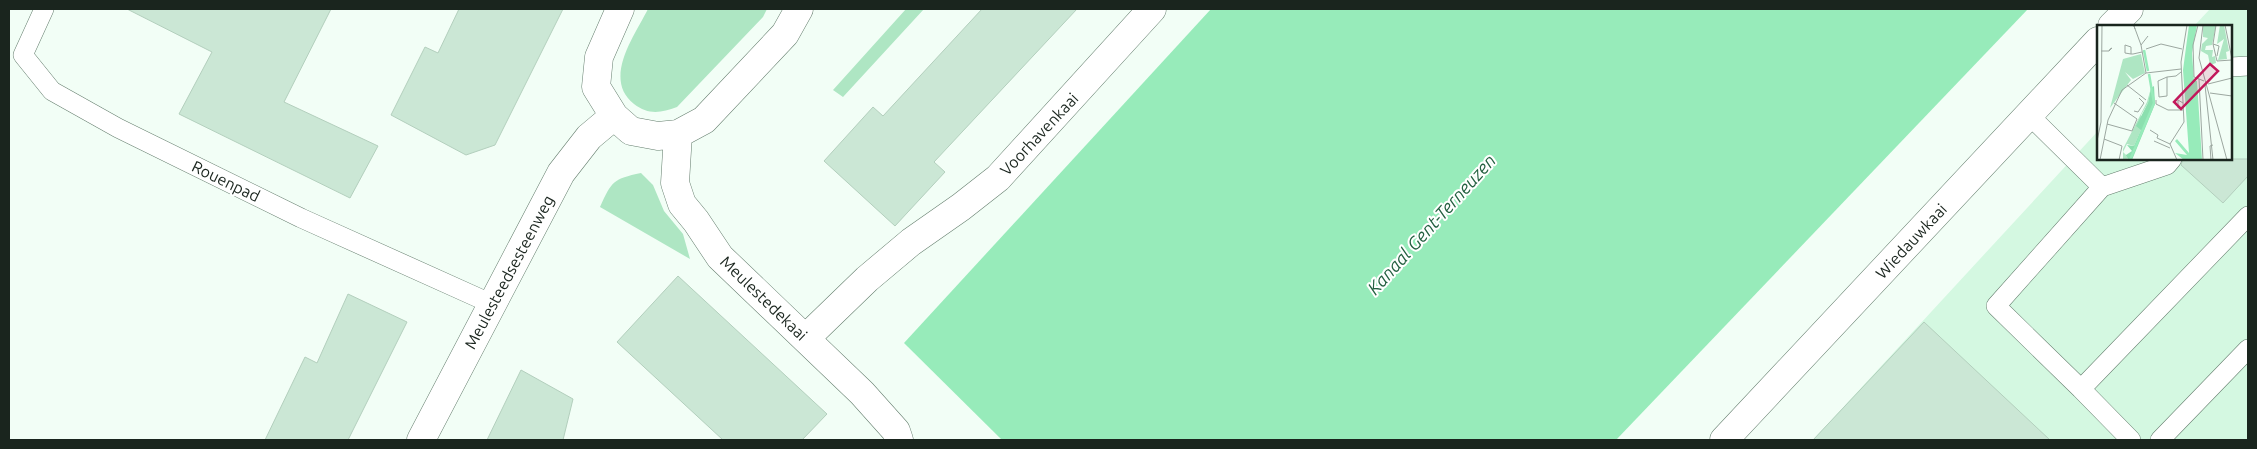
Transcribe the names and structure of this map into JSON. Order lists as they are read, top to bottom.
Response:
{
  "streets": {
    "street": [
      "Voorhavenkaai",
      "Wiedauwkaai",
      "Meulesteedsesteenweg",
      "Meulestedekaai"
    ],
    "lane": ["Rouenpad"]
  },
  "crossings": [
    ["Voorhavenkaai", "Meulestedekaai"],
    ["Rouenpad", "Meulesteedsesteenweg"]
  ],
  "water": ["Kanaal Gent-Terneuzen"]
}
